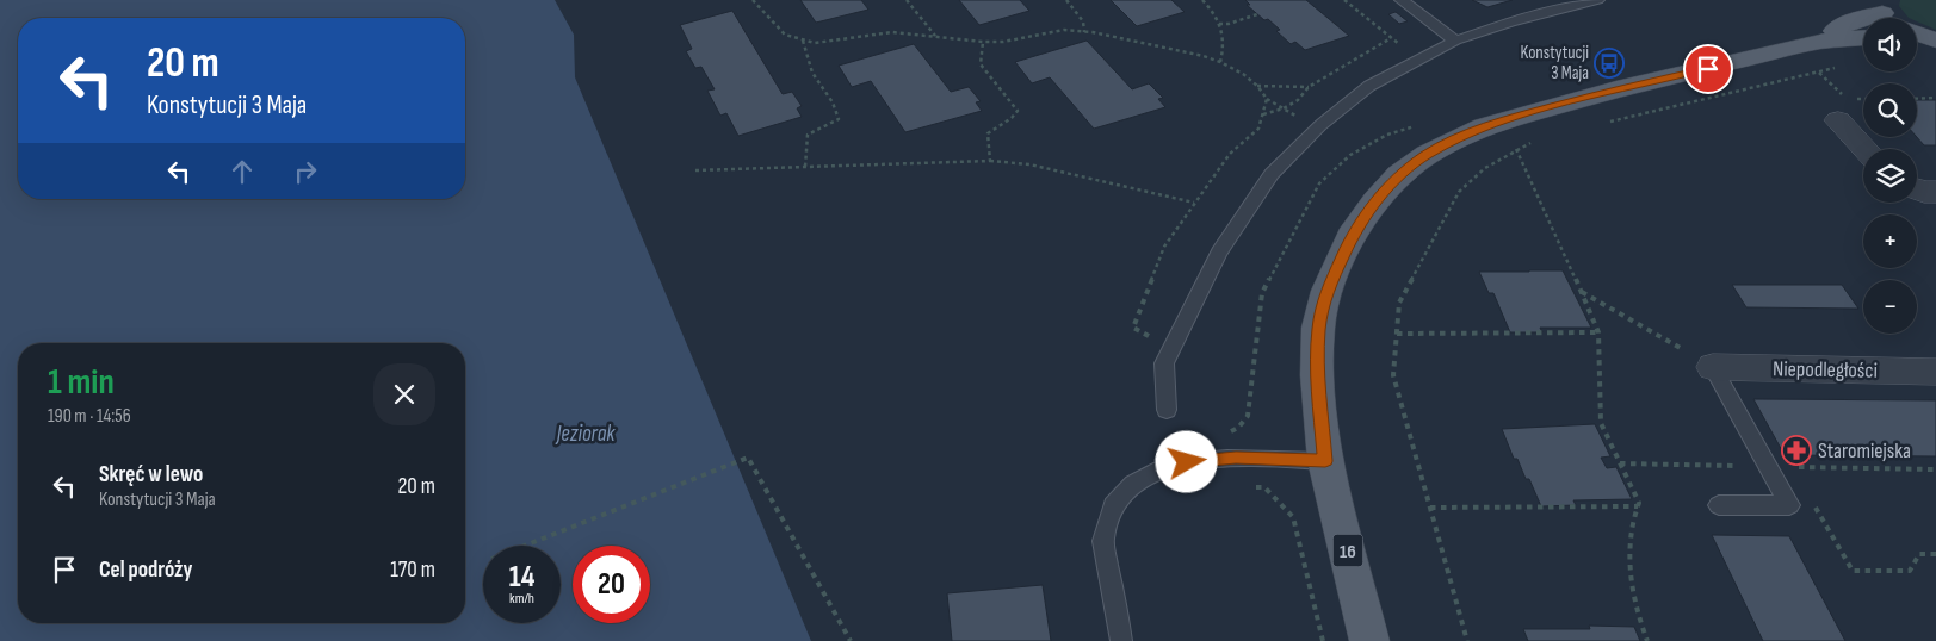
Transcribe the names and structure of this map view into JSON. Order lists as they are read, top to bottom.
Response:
{
  "streets": {
    "main road": ["16"],
    "street": ["Niepodległości"]
  },
  "water": ["Jeziorak"],
  "places": {
    "bus stop": ["Konstytucji 3 Maja"],
    "pharmacy": ["Staromiejska"]
  },
  "page": {
    "map_buttons": ["+", "−"],
    "turn": ["20 m", "Konstytucji 3 Maja"],
    "heading": ["1 min", "190 m · 14:56"],
    "list": [
      {
        "name": "Skręć w lewo",
        "note": "Konstytucji 3 Maja",
        "value": "20 m"
      },
      {
        "name": "Cel podróży",
        "value": "170 m"
      }
    ],
    "speed": "14 km/h",
    "limit": "20"
  }
}
